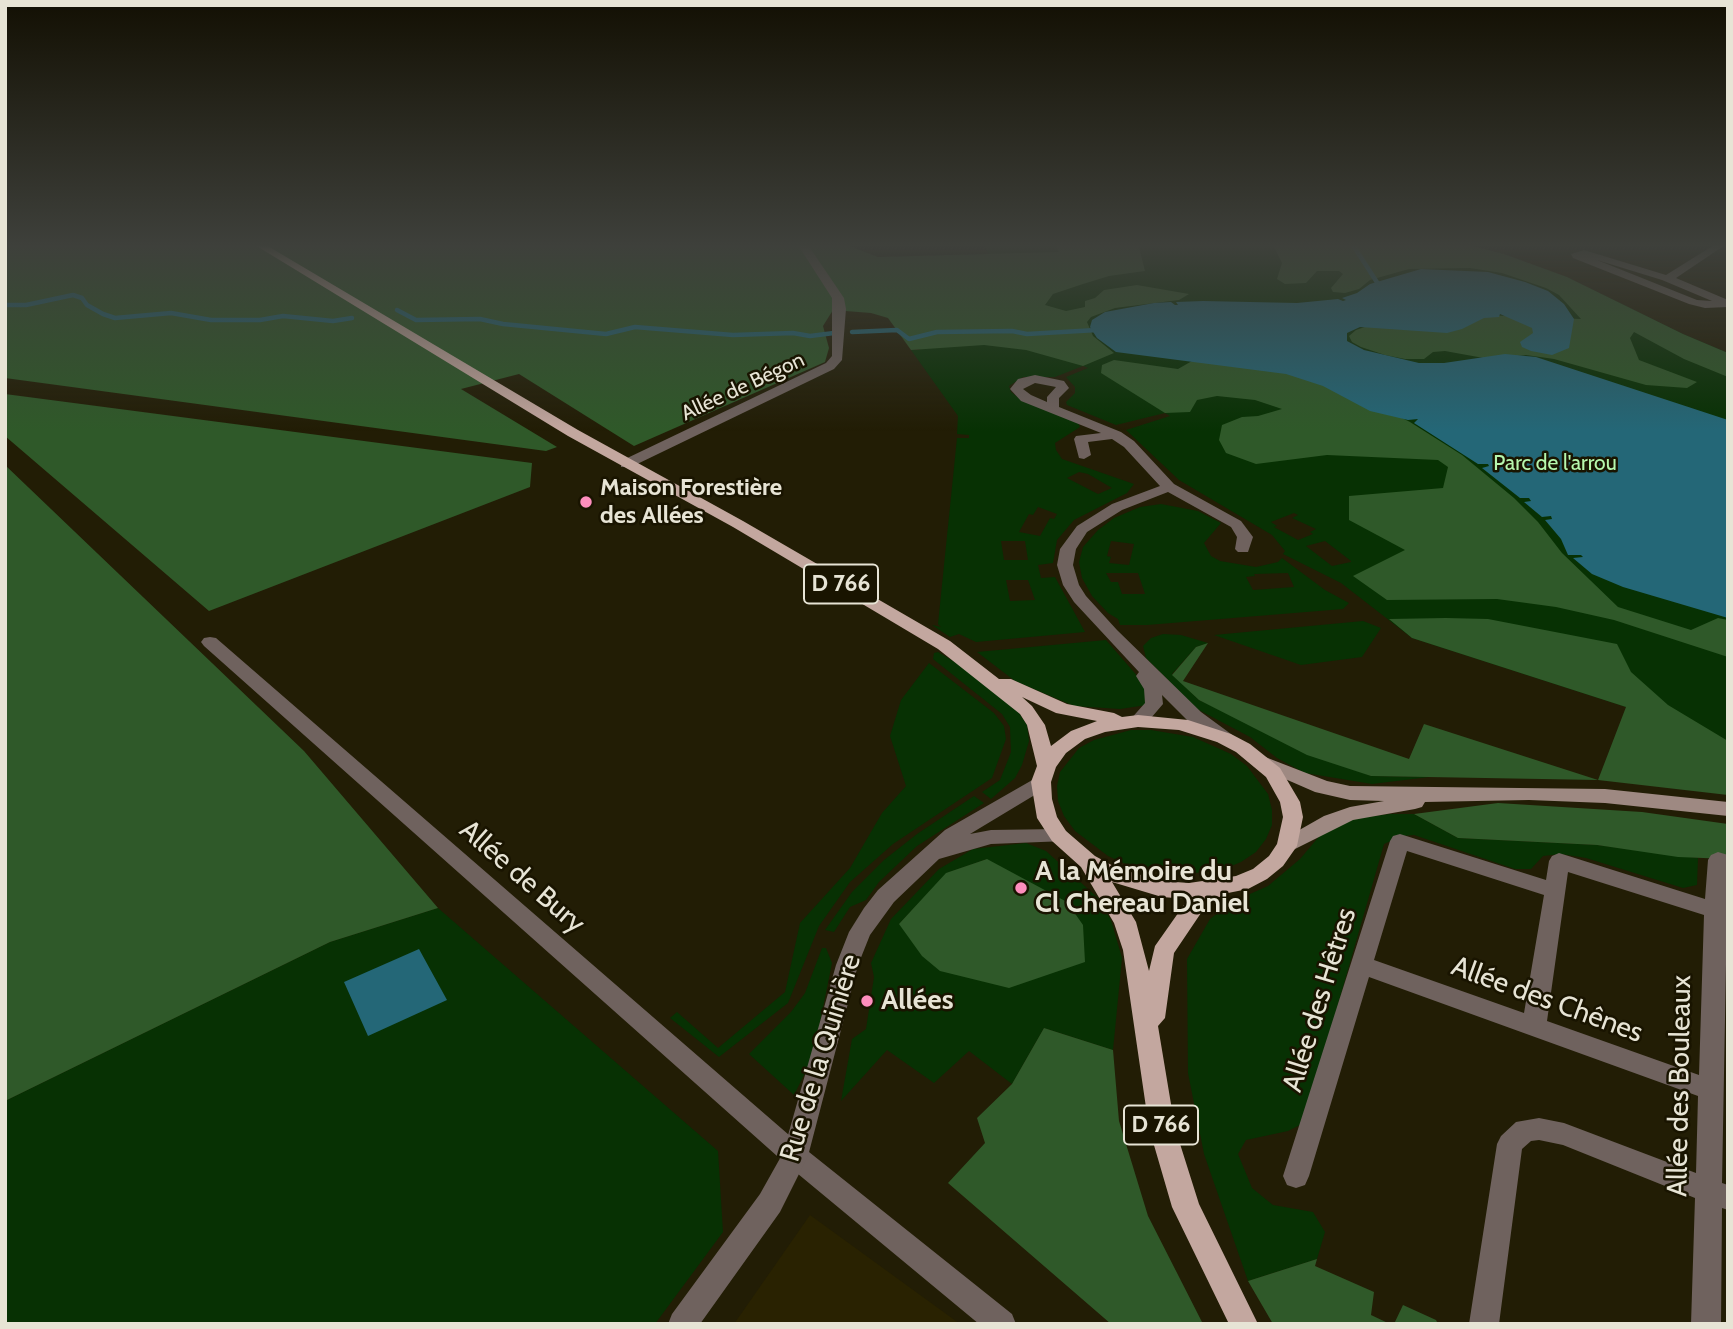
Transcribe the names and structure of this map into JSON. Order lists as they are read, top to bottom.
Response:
{
  "streets": {
    "main road": ["D 766"],
    "street": [
      "Allée de Bégon",
      "Allée de Bury",
      "Allée des Hêtres",
      "Allée des Chênes",
      "Rue de la Quinière",
      "Allée des Bouleaux"
    ]
  },
  "crossings": [
    ["Allée de Bégon", "D 766"],
    ["D 766", "Rue de la Quinière"],
    ["Allée de Bury", "Rue de la Quinière"],
    ["Allée des Hêtres", "Allée des Chênes"],
    ["Allée des Chênes", "Allée des Bouleaux"]
  ],
  "parks": ["Parc de l'arrou"],
  "places": ["Maison Forestière des Allées", "A la Mémoire du Cl Chereau Daniel", "Allées"]
}
